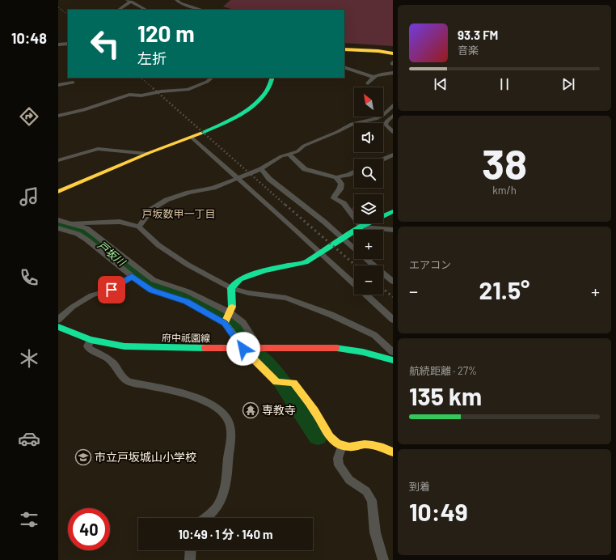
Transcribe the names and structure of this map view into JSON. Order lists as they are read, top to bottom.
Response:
{
  "streets": {
    "street": ["府中祇園線"]
  },
  "districts": ["戸坂数甲一丁目"],
  "water": ["戸坂川"],
  "places": {
    "temple": ["専教寺"],
    "school or university": ["市立戸坂城山小学校"]
  },
  "north": "top left",
  "page": {
    "tabs": "10:48",
    "turn": ["120 m", "左折"],
    "song": ["93.3 FM", "音楽"],
    "map_buttons": ["+", "−"],
    "tile": [
      ["38", "km/h"],
      "エアコン",
      ["航続距離 · 27%", "135 km"],
      ["到着", "10:49"]
    ],
    "heat": ["−", "21.5°", "+"],
    "limit": "40",
    "trip": "10:49 · 1 分 · 140 m"
  }
}
